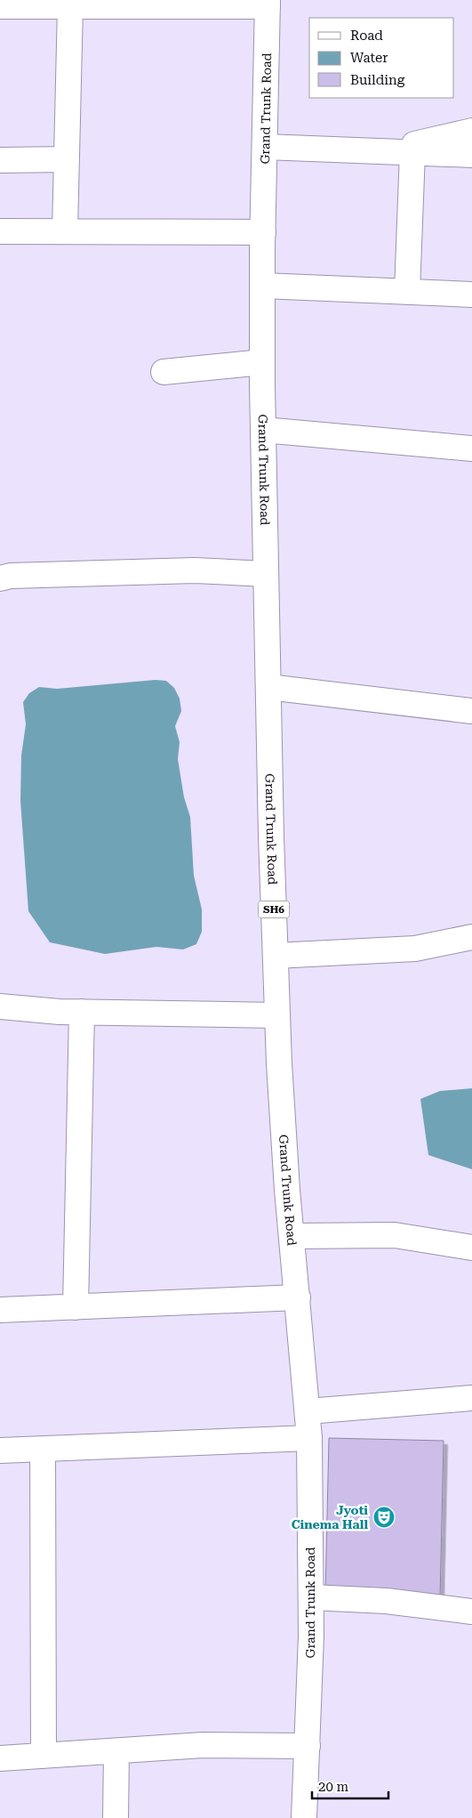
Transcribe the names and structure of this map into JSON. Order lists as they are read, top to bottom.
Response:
{
  "streets": {
    "street": ["Grand Trunk Road", "SH6"]
  },
  "places": {
    "theatre": ["Jyoti Cinema Hall"]
  },
  "legend": ["Road", "Water", "Building"],
  "scale_bar": "20 m"
}
